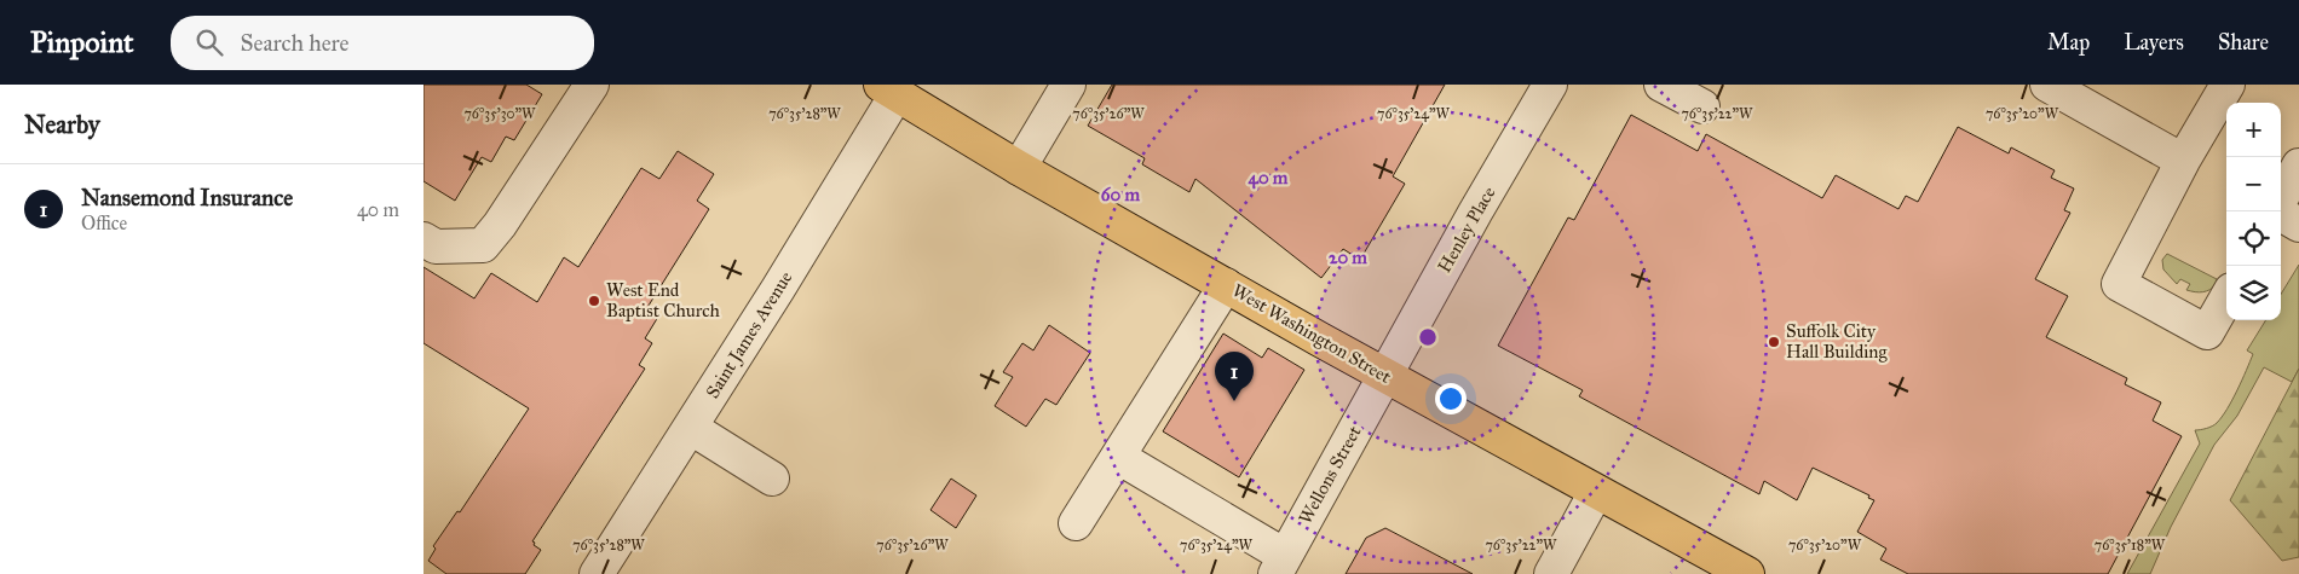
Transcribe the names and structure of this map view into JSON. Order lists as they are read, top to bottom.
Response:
{
  "streets": {
    "main road": ["West Washington Street"],
    "street": ["Henley Place", "Saint James Avenue", "Wellons Street"]
  },
  "crossings": [
    ["Henley Place", "West Washington Street"],
    ["Henley Place", "Wellons Street"],
    ["West Washington Street", "Saint James Avenue"],
    ["West Washington Street", "Wellons Street"]
  ],
  "places": ["West End Baptist Church", "Suffolk City Hall Building"],
  "page": {
    "header": "Pinpoint",
    "search": "Search here",
    "nav": ["Map", "Layers", "Share"],
    "heading": "Nearby",
    "map_buttons": ["+", "−"],
    "list": [
      {
        "mark": "1",
        "name": "Nansemond Insurance",
        "note": "Office",
        "value": "40 m"
      }
    ],
    "pins": "1"
  },
  "coordinates": [
    "76°35'30\"W",
    "76°35'28\"W",
    "76°35'26\"W",
    "76°35'24\"W",
    "76°35'22\"W",
    "76°35'20\"W",
    "76°35'18\"W"
  ],
  "rings": ["40 m", "60 m", "20 m"]
}
